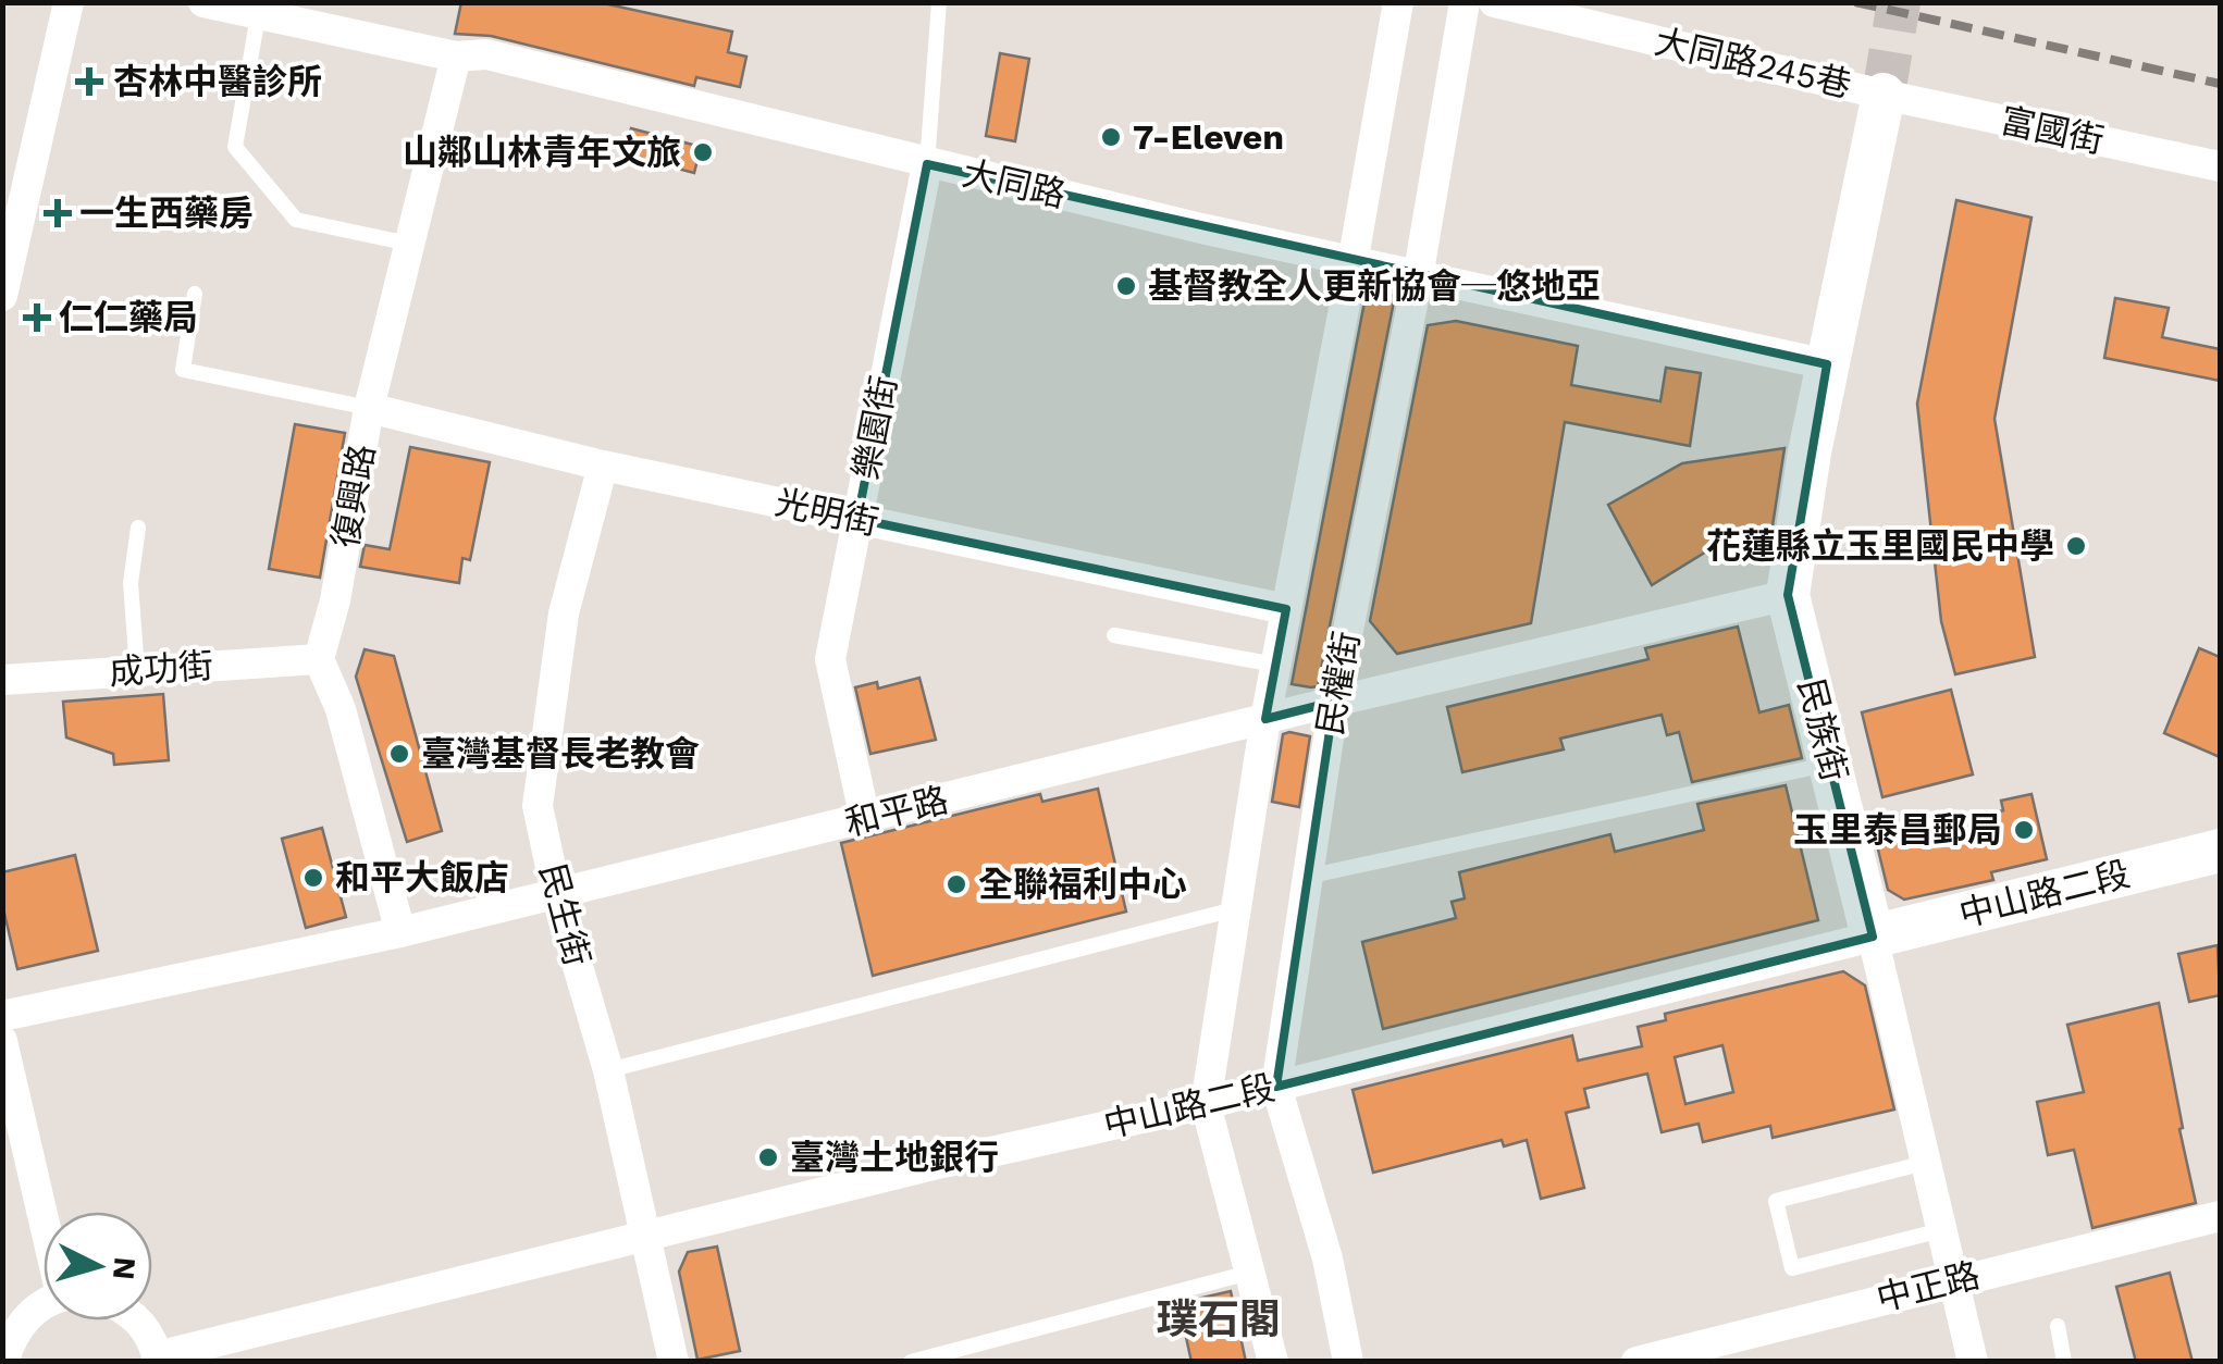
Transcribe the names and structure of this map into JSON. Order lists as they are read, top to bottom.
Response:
{
  "streets": {
    "street": [
      "大同路245巷",
      "富國街",
      "大同路",
      "樂園街",
      "復興路",
      "光明街",
      "成功街",
      "民權街",
      "民族街",
      "和平路",
      "中山路二段",
      "民生街",
      "中正路"
    ]
  },
  "crossings": [
    ["大同路245巷", "富國街"],
    ["大同路245巷", "民族街"],
    ["富國街", "民族街"],
    ["大同路", "樂園街"],
    ["大同路", "復興路"],
    ["大同路", "民權街"],
    ["大同路", "民族街"],
    ["樂園街", "光明街"],
    ["樂園街", "和平路"],
    ["復興路", "光明街"],
    ["復興路", "成功街"],
    ["光明街", "民權街"],
    ["光明街", "民生街"],
    ["民權街", "和平路"],
    ["民權街", "中山路二段"],
    ["民族街", "和平路"],
    ["民族街", "中山路二段"],
    ["民族街", "中正路"],
    ["和平路", "民生街"],
    ["中山路二段", "民生街"]
  ],
  "districts": ["璞石閣"],
  "places": {
    "health": ["杏林中醫診所", "一生西藥房", "仁仁藥局"],
    "other": [
      "7-Eleven",
      "山鄰山林青年文旅",
      "基督教全人更新協會─悠地亞",
      "花蓮縣立玉里國民中學",
      "臺灣基督長老教會",
      "玉里泰昌郵局",
      "和平大飯店",
      "全聯福利中心",
      "臺灣土地銀行"
    ]
  },
  "north": "right"
}
